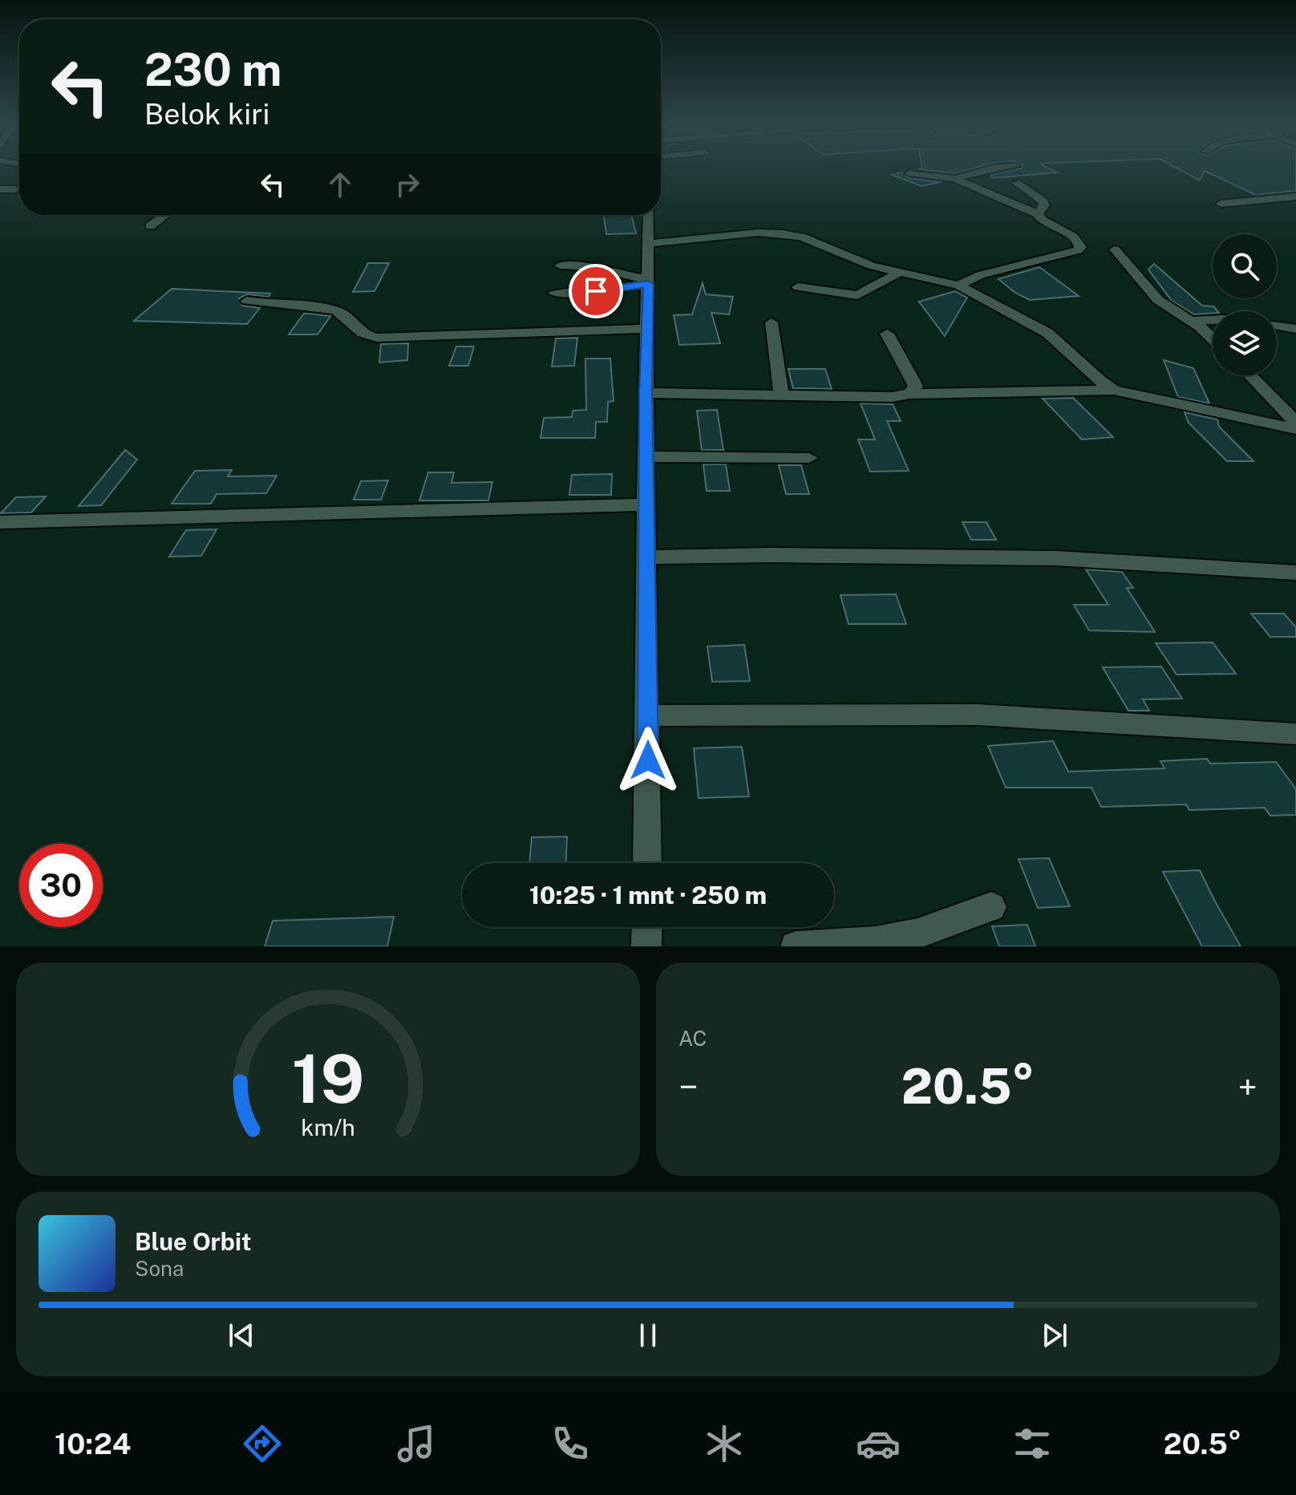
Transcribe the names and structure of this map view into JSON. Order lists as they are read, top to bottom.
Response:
{
  "page": {
    "turn": ["230 m", "Belok kiri"],
    "limit": "30",
    "trip": "10:25 · 1 mnt · 250 m",
    "tile": "AC",
    "heat": ["−", "20.5°", "+"],
    "song": ["Blue Orbit", "Sona"],
    "tabs": ["10:24", "20.5°"],
    "gauge": ["19", "km/h"]
  }
}
